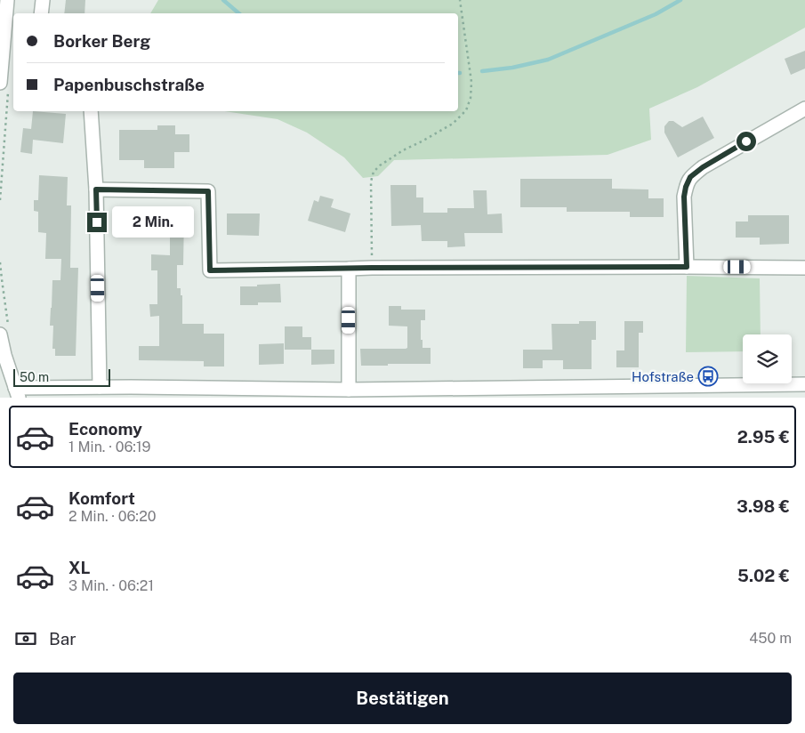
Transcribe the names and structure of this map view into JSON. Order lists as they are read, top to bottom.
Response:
{
  "places": {
    "bus stop": ["Hofstraße"]
  },
  "scale_bar": "50 m",
  "page": {
    "banner": ["Borker Berg", "Papenbuschstraße"],
    "bubble": "2 Min.",
    "scale": "50 m",
    "list": [
      {
        "name": "Economy",
        "note": "1 Min. · 06:19",
        "value": "2.95 €"
      },
      {
        "name": "Komfort",
        "note": "2 Min. · 06:20",
        "value": "3.98 €"
      },
      {
        "name": "XL",
        "note": "3 Min. · 06:21",
        "value": "5.02 €"
      }
    ],
    "pay": ["Bar", "450 m"],
    "buttons": "Bestätigen"
  }
}
